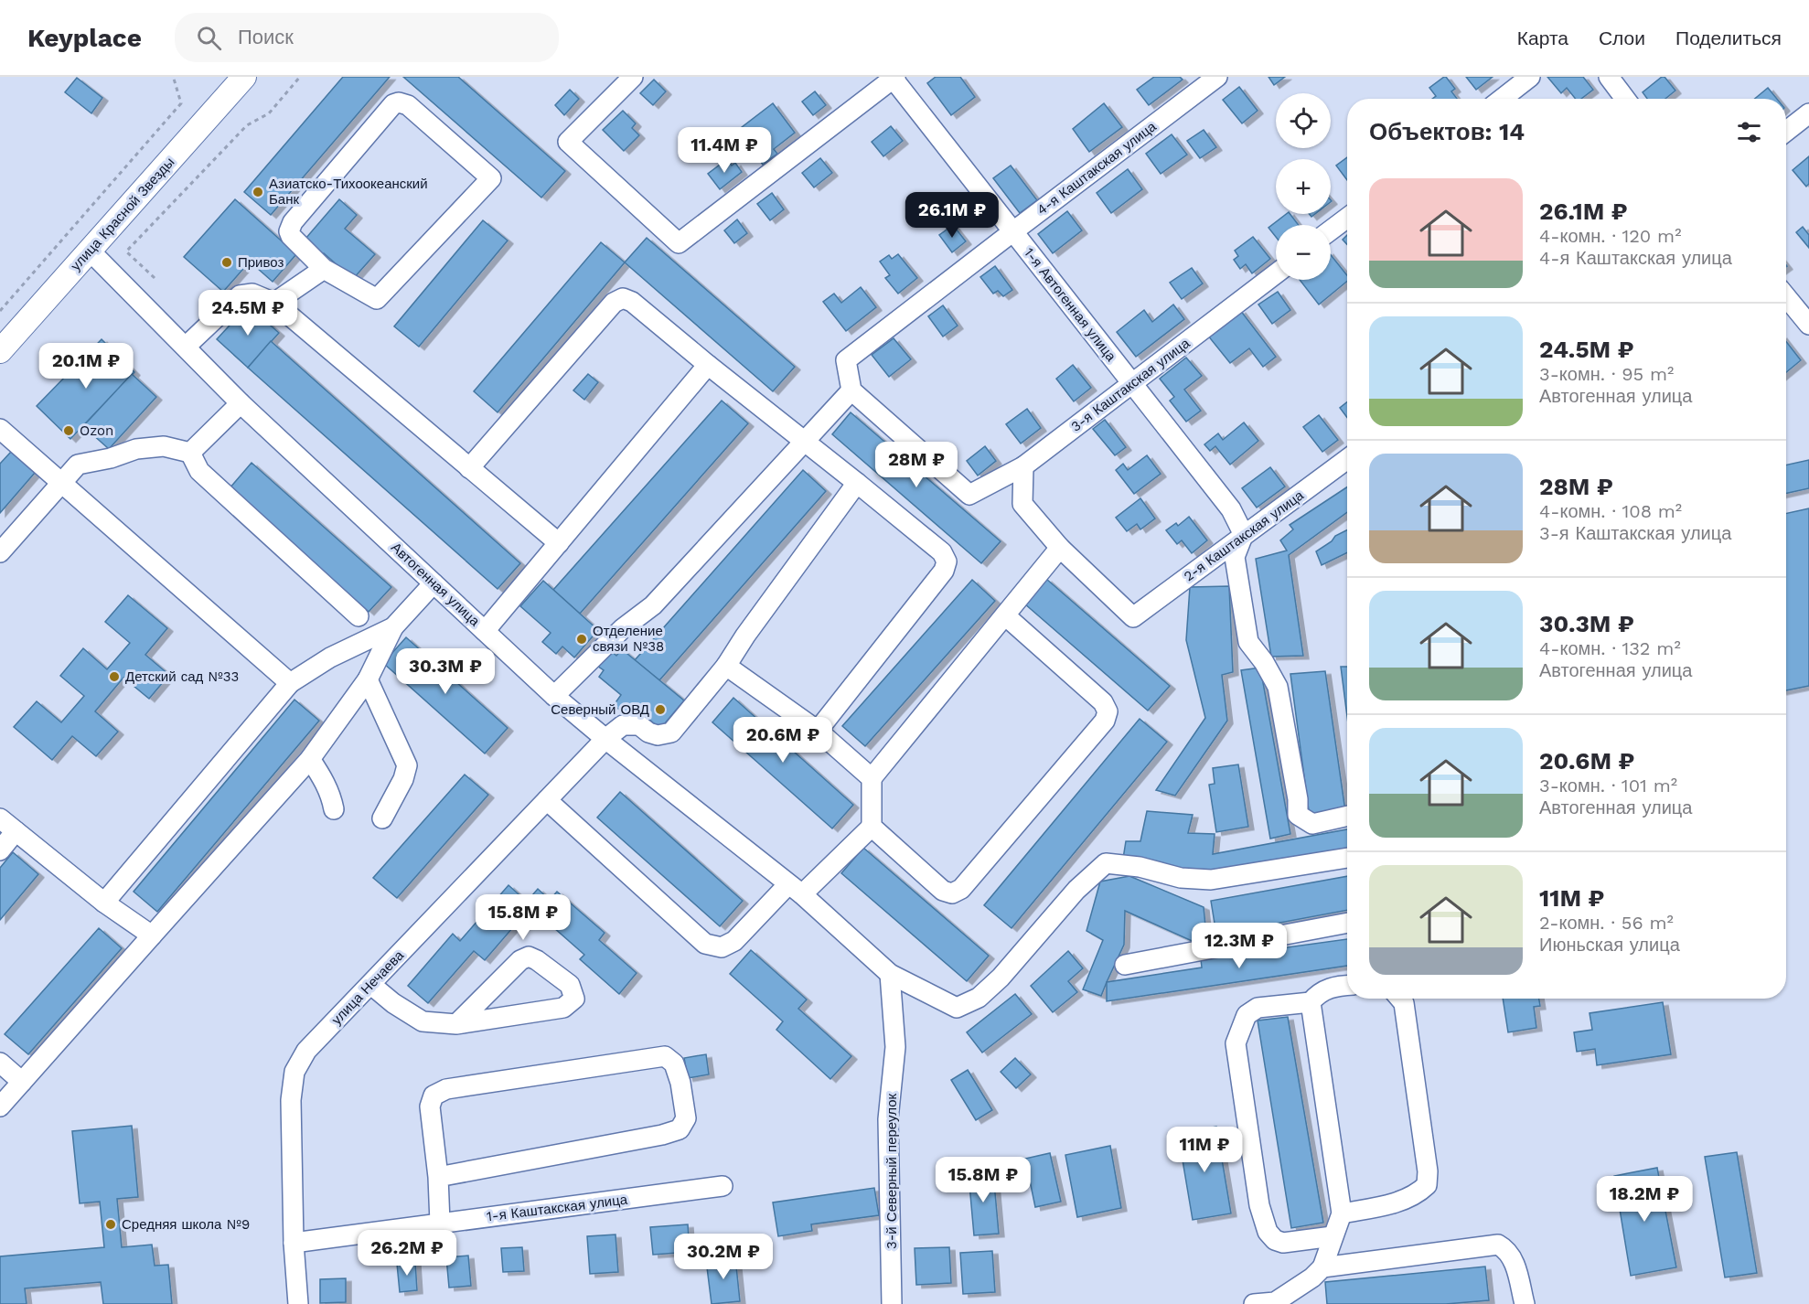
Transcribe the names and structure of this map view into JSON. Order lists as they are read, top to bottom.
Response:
{
  "streets": {
    "main road": ["улица Красной Звезды"],
    "street": [
      "4-я Каштакская улица",
      "1-я Автогенная улица",
      "3-я Каштакская улица",
      "2-я Каштакская улица",
      "Автогенная улица",
      "улица Нечаева",
      "3-й Северный переулок",
      "1-я Каштакская улица"
    ]
  },
  "crossings": [
    ["4-я Каштакская улица", "1-я Автогенная улица"],
    ["4-я Каштакская улица", "3-я Каштакская улица"],
    ["улица Красной Звезды", "Автогенная улица"],
    ["1-я Автогенная улица", "3-я Каштакская улица"],
    ["1-я Автогенная улица", "2-я Каштакская улица"],
    ["Автогенная улица", "улица Нечаева"],
    ["Автогенная улица", "3-й Северный переулок"],
    ["улица Нечаева", "1-я Каштакская улица"]
  ],
  "places": [
    "Азиатско-Тихоокеанский Банк",
    "Привоз",
    "Ozon",
    "Отделение связи №38",
    "Детский сад №33",
    "Северный ОВД",
    "Средняя школа №9"
  ],
  "page": {
    "header": "Keyplace",
    "search": "Поиск",
    "nav": ["Карта", "Слои", "Поделиться"],
    "map_buttons": ["+", "−"],
    "heading": "Объектов: 14",
    "price": [
      "11.4M ₽",
      "26.1M ₽",
      "24.5M ₽",
      "20.1M ₽",
      "28M ₽",
      "30.3M ₽",
      "20.6M ₽",
      "15.8M ₽",
      "12.3M ₽",
      "11M ₽",
      "15.8M ₽",
      "18.2M ₽",
      "26.2M ₽",
      "30.2M ₽"
    ],
    "list": [
      {
        "name": "26.1M ₽",
        "note": "4-комн. · 120 m² · 4-я Каштакская улица"
      },
      {
        "name": "24.5M ₽",
        "note": "3-комн. · 95 m² · Автогенная улица"
      },
      {
        "name": "28M ₽",
        "note": "4-комн. · 108 m² · 3-я Каштакская улица"
      },
      {
        "name": "30.3M ₽",
        "note": "4-комн. · 132 m² · Автогенная улица"
      },
      {
        "name": "20.6M ₽",
        "note": "3-комн. · 101 m² · Автогенная улица"
      },
      {
        "name": "11M ₽",
        "note": "2-комн. · 56 m² · Июньская улица"
      }
    ]
  }
}
